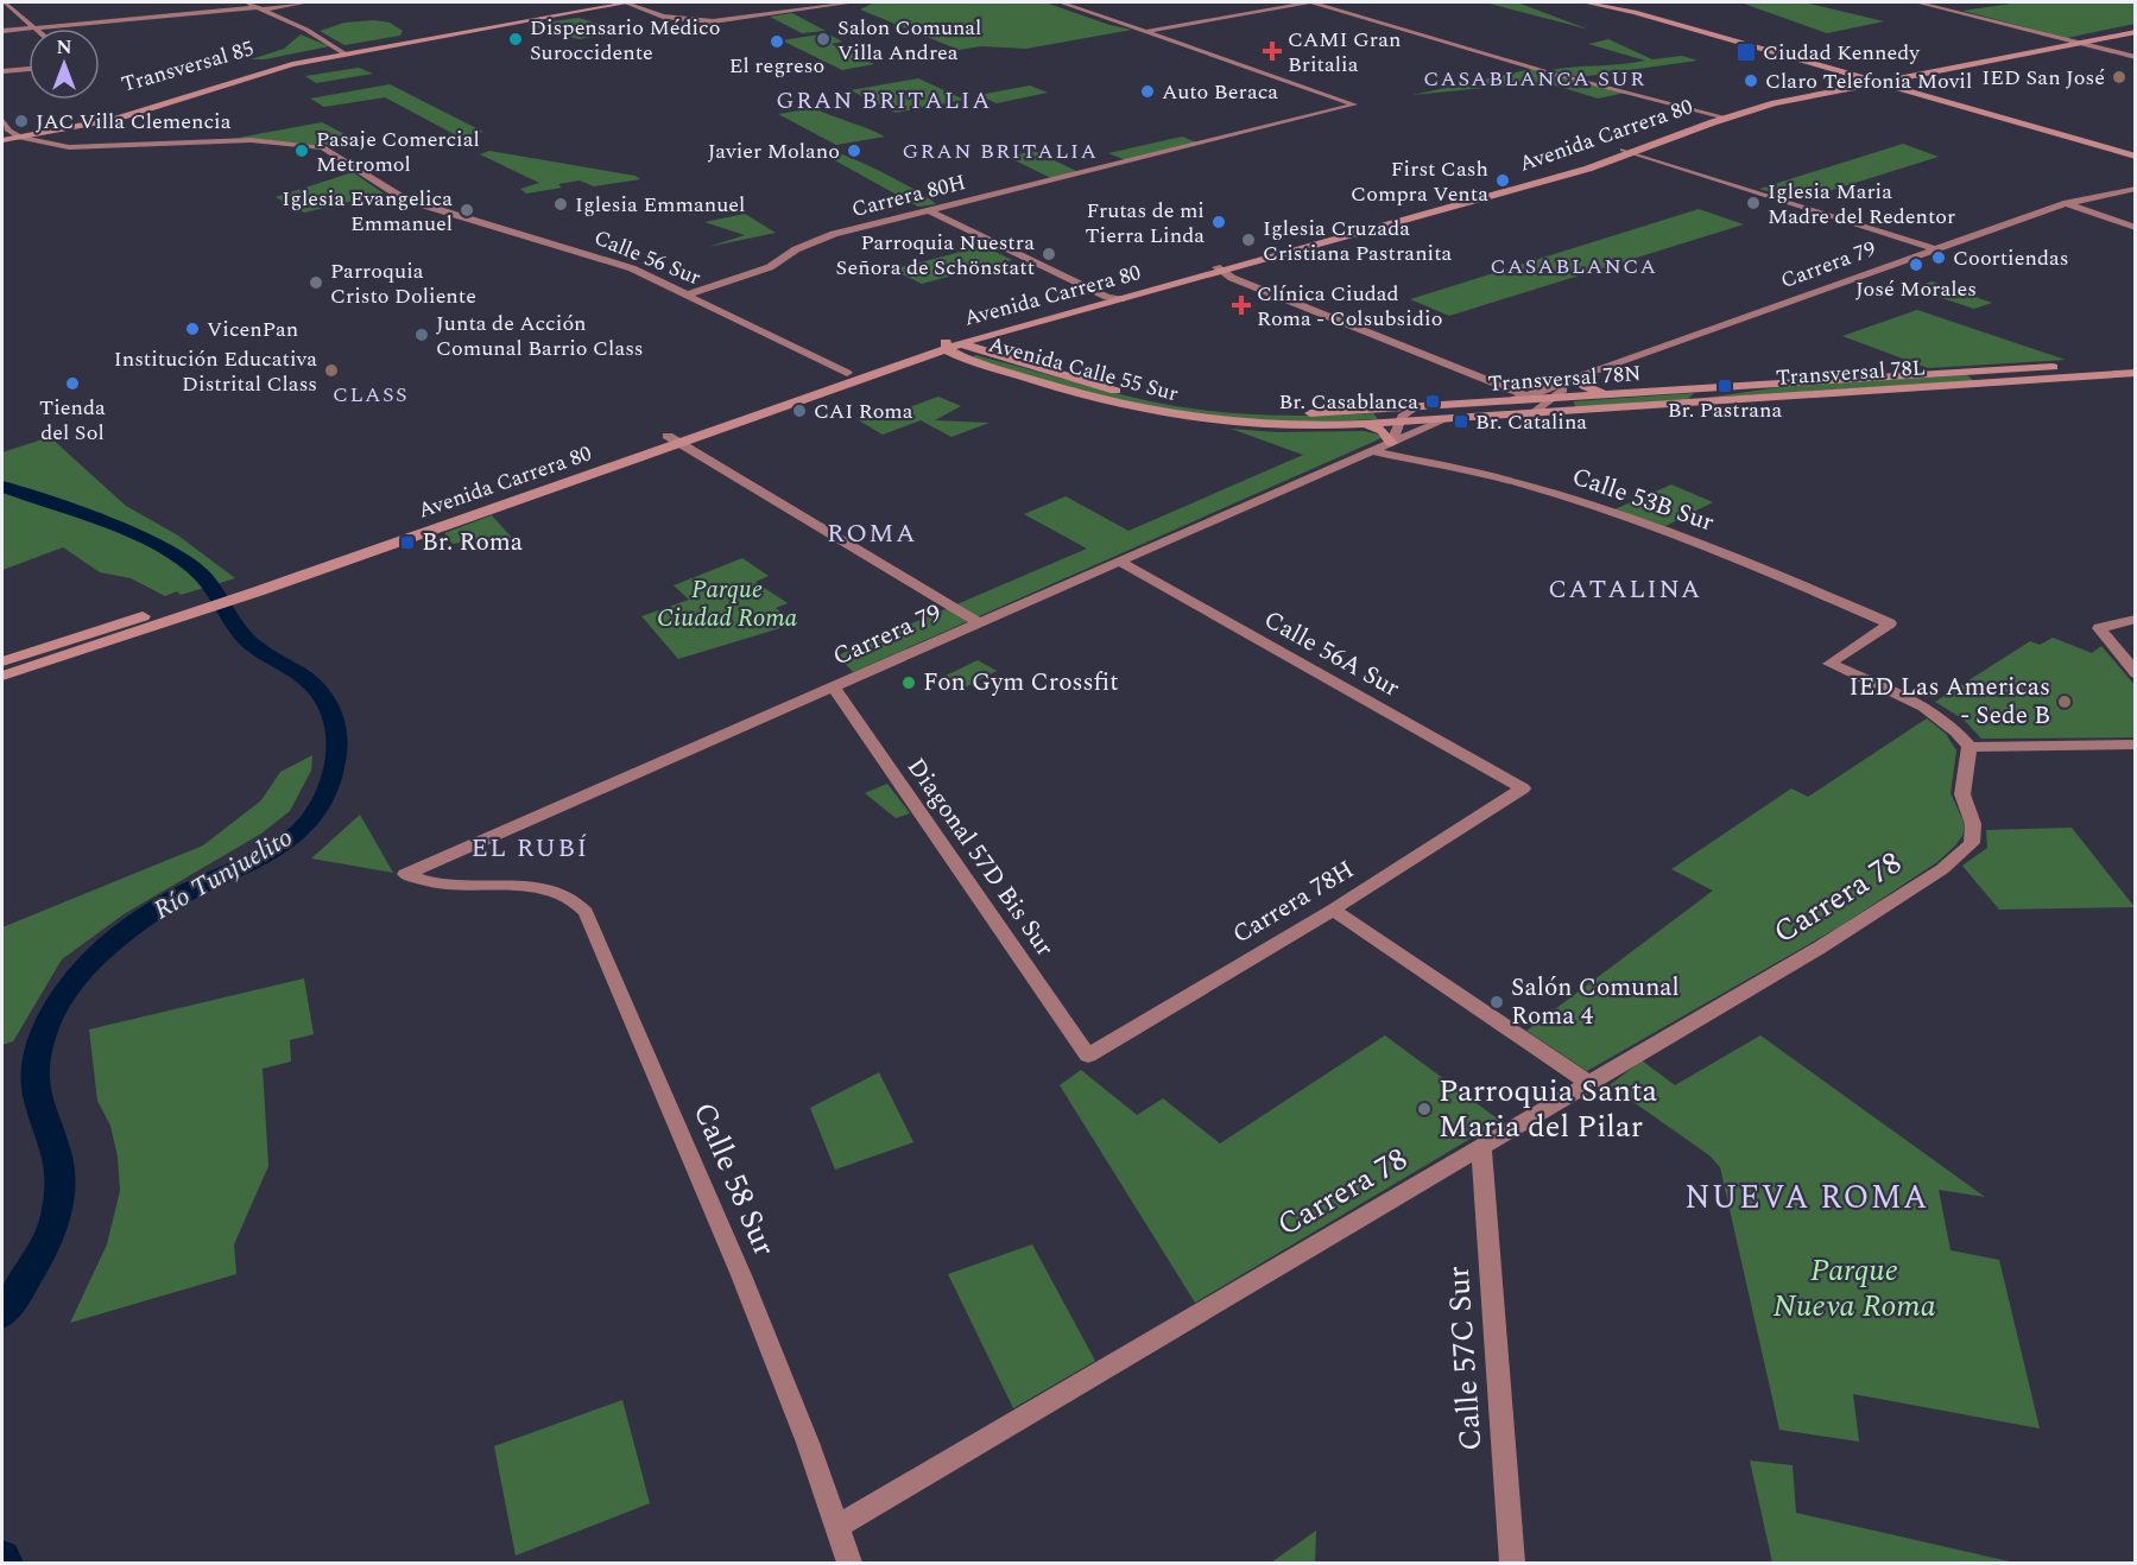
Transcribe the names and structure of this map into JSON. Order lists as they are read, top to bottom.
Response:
{
  "streets": {
    "main road": [
      "Transversal 85",
      "Avenida Carrera 80",
      "Avenida Calle 55 Sur",
      "Transversal 78L",
      "Transversal 78N"
    ],
    "street": [
      "Carrera 80H",
      "Calle 56 Sur",
      "Carrera 79",
      "Calle 53B Sur",
      "Calle 56A Sur",
      "Diagonal 57D Bis Sur",
      "Carrera 78",
      "Carrera 78H",
      "Calle 58 Sur",
      "Calle 57C Sur"
    ]
  },
  "crossings": [
    ["Transversal 85", "Calle 56 Sur"],
    ["Avenida Carrera 80", "Calle 56 Sur"],
    ["Avenida Carrera 80", "Avenida Calle 55 Sur"],
    ["Carrera 80H", "Calle 56 Sur"],
    ["Carrera 79", "Transversal 78N"],
    ["Carrera 79", "Calle 53B Sur"],
    ["Carrera 79", "Calle 56A Sur"],
    ["Carrera 79", "Diagonal 57D Bis Sur"],
    ["Carrera 79", "Calle 58 Sur"],
    ["Avenida Calle 55 Sur", "Transversal 78N"],
    ["Transversal 78L", "Transversal 78N"],
    ["Calle 53B Sur", "Carrera 78"],
    ["Calle 56A Sur", "Carrera 78H"],
    ["Diagonal 57D Bis Sur", "Carrera 78H"],
    ["Carrera 78", "Calle 58 Sur"],
    ["Carrera 78", "Calle 57C Sur"]
  ],
  "districts": [
    "CASABLANCA SUR",
    "GRAN BRITALIA",
    "GRAN BRITALIA",
    "CASABLANCA",
    "CLASS",
    "ROMA",
    "CATALINA",
    "EL RUBÍ",
    "NUEVA ROMA"
  ],
  "water": ["Río Tunjuelito"],
  "parks": ["Parque Ciudad Roma", "Parque Nueva Roma"],
  "places": {
    "other": [
      "Dispensario Médico Suroccidente",
      "Salon Comunal Villa Andrea",
      "El regreso",
      "IED San José",
      "Claro Telefonia Movil",
      "Auto Beraca",
      "JAC Villa Clemencia",
      "Pasaje Comercial Metromol",
      "Javier Molano",
      "First Cash Compra Venta",
      "Iglesia Maria Madre del Redentor",
      "Iglesia Emmanuel",
      "Iglesia Evangelica Emmanuel",
      "Frutas de mi Tierra Linda",
      "Iglesia Cruzada Cristiana Pastranita",
      "Parroquia Nuestra Señora de Schönstatt",
      "Coortiendas",
      "José Morales",
      "Parroquia Cristo Doliente",
      "VicenPan",
      "Junta de Acción Comunal Barrio Class",
      "Institución Educativa Distrital Class",
      "Tienda del Sol",
      "CAI Roma",
      "Fon Gym Crossfit",
      "IED Las Americas - Sede B",
      "Salón Comunal Roma 4",
      "Parroquia Santa Maria del Pilar"
    ],
    "health": ["CAMI Gran Britalia", "Clínica Ciudad Roma - Colsubsidio"],
    "transit": [
      "Ciudad Kennedy",
      "Br. Pastrana",
      "Br. Casablanca",
      "Br. Catalina",
      "Br. Roma"
    ]
  },
  "north": "top"
}
